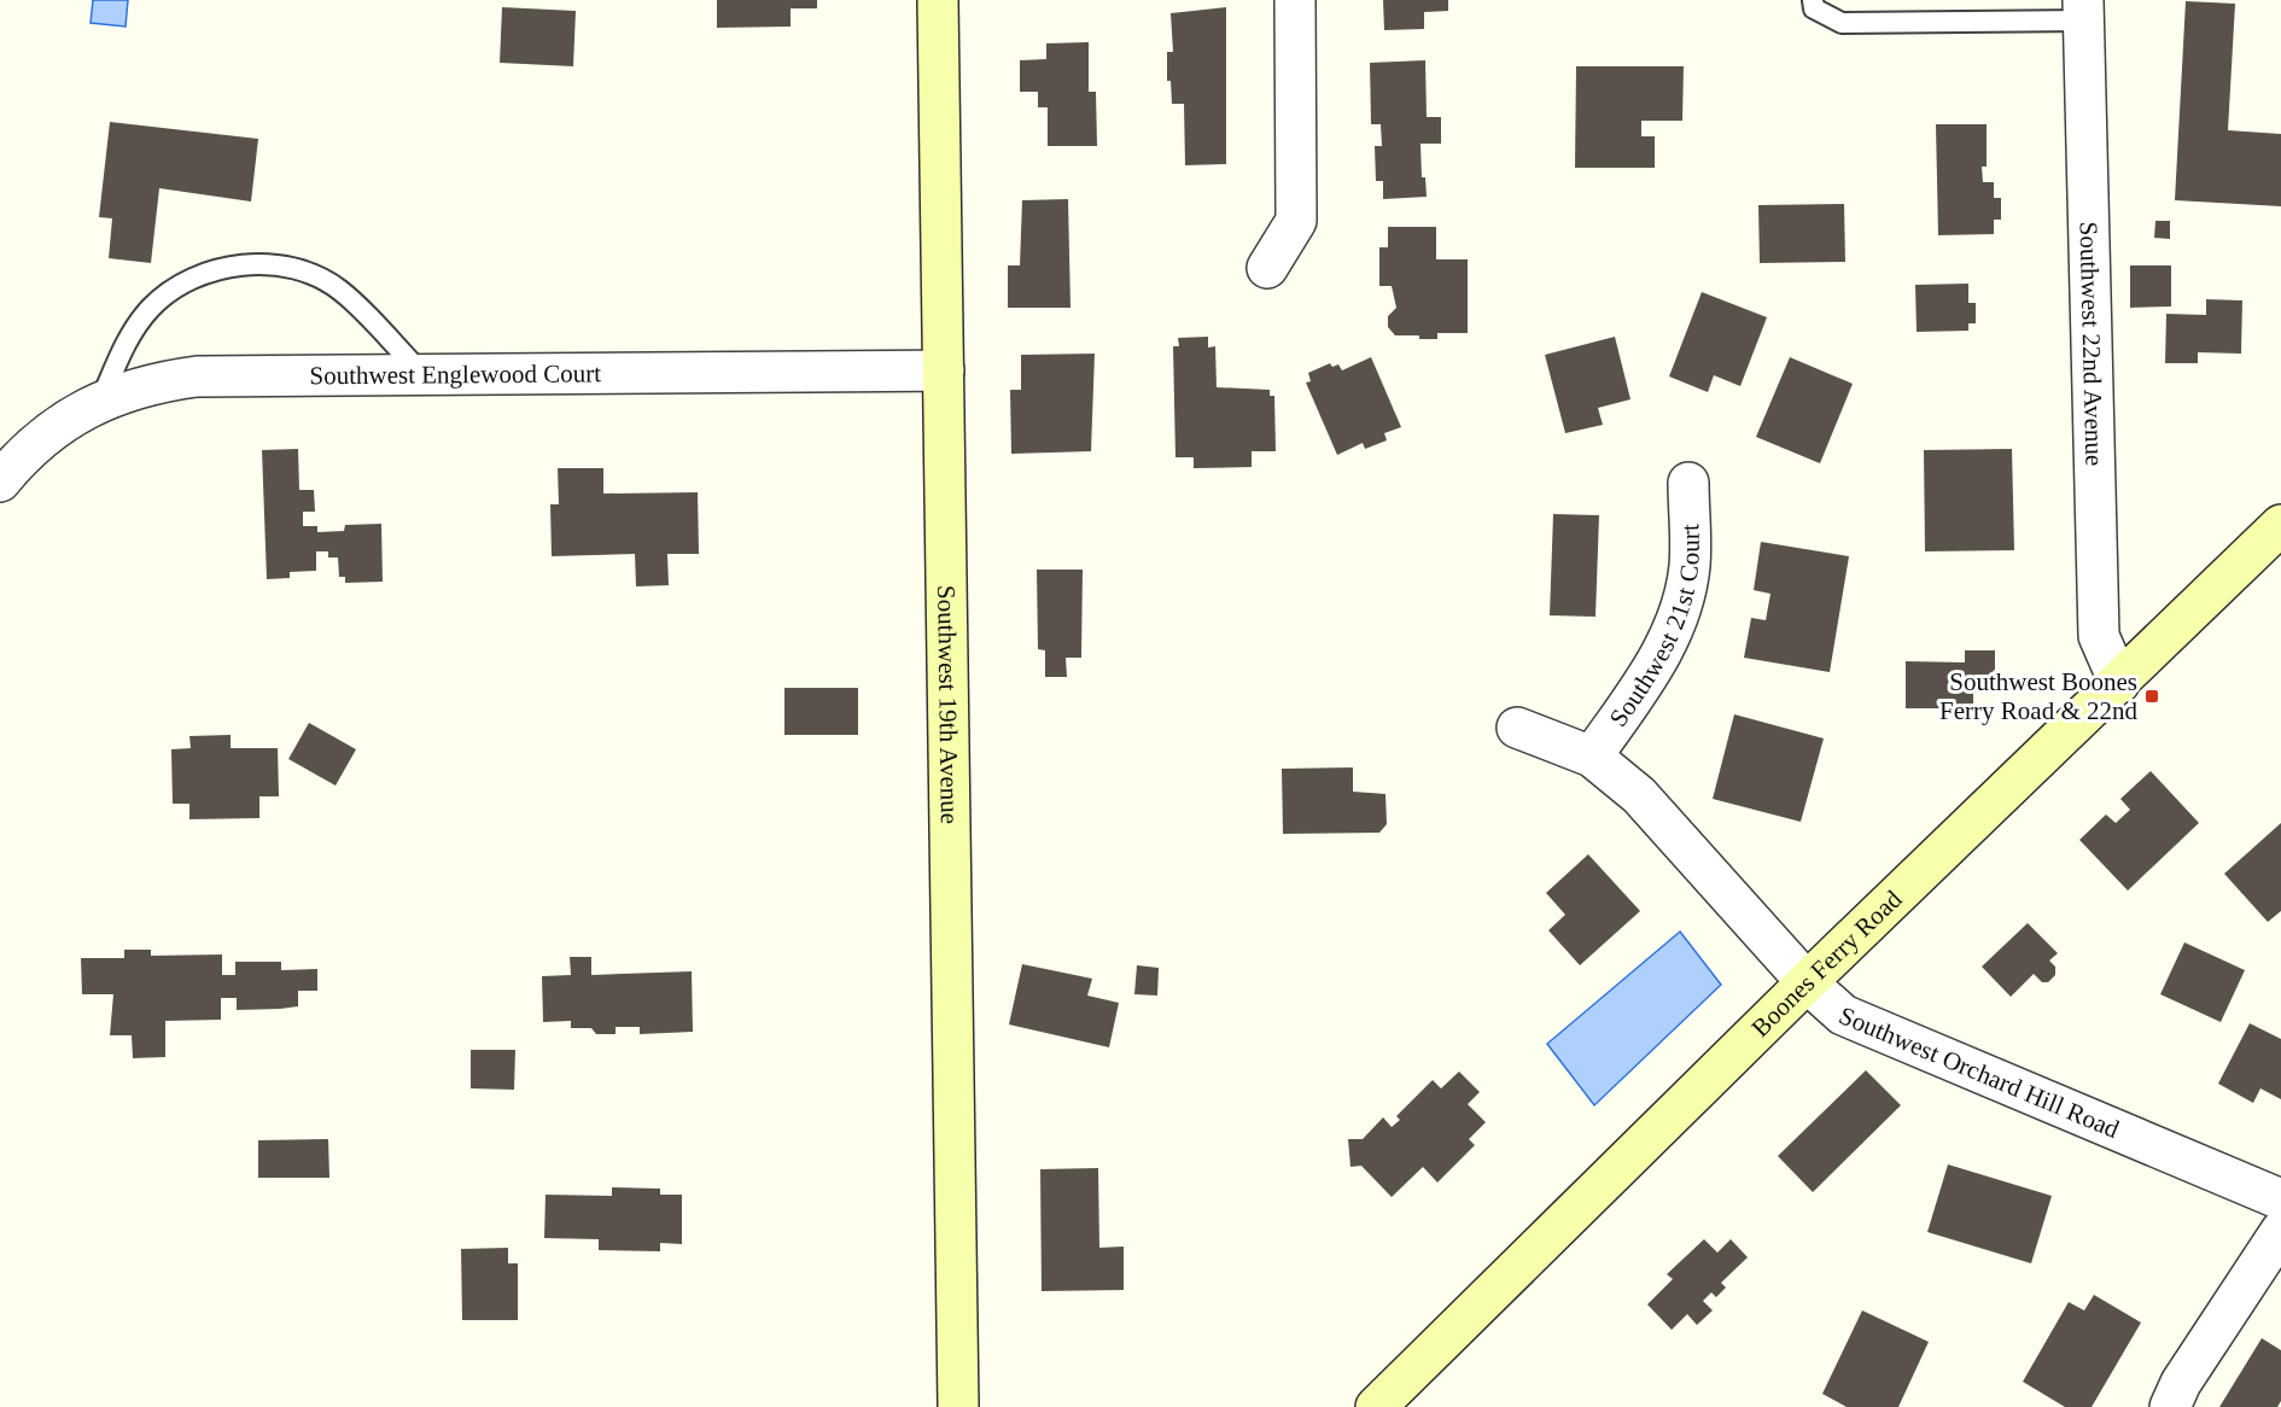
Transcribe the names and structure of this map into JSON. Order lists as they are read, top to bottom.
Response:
{
  "streets": {
    "street": [
      "Southwest 22nd Avenue",
      "Southwest Englewood Court",
      "Southwest 21st Court",
      "Southwest 19th Avenue",
      "Boones Ferry Road",
      "Southwest Orchard Hill Road"
    ]
  },
  "crossings": [
    ["Southwest 22nd Avenue", "Boones Ferry Road"],
    ["Southwest Englewood Court", "Southwest 19th Avenue"],
    ["Southwest 21st Court", "Southwest Orchard Hill Road"],
    ["Boones Ferry Road", "Southwest Orchard Hill Road"]
  ],
  "places": {
    "transit": ["Southwest Boones Ferry Road & 22nd"]
  }
}
